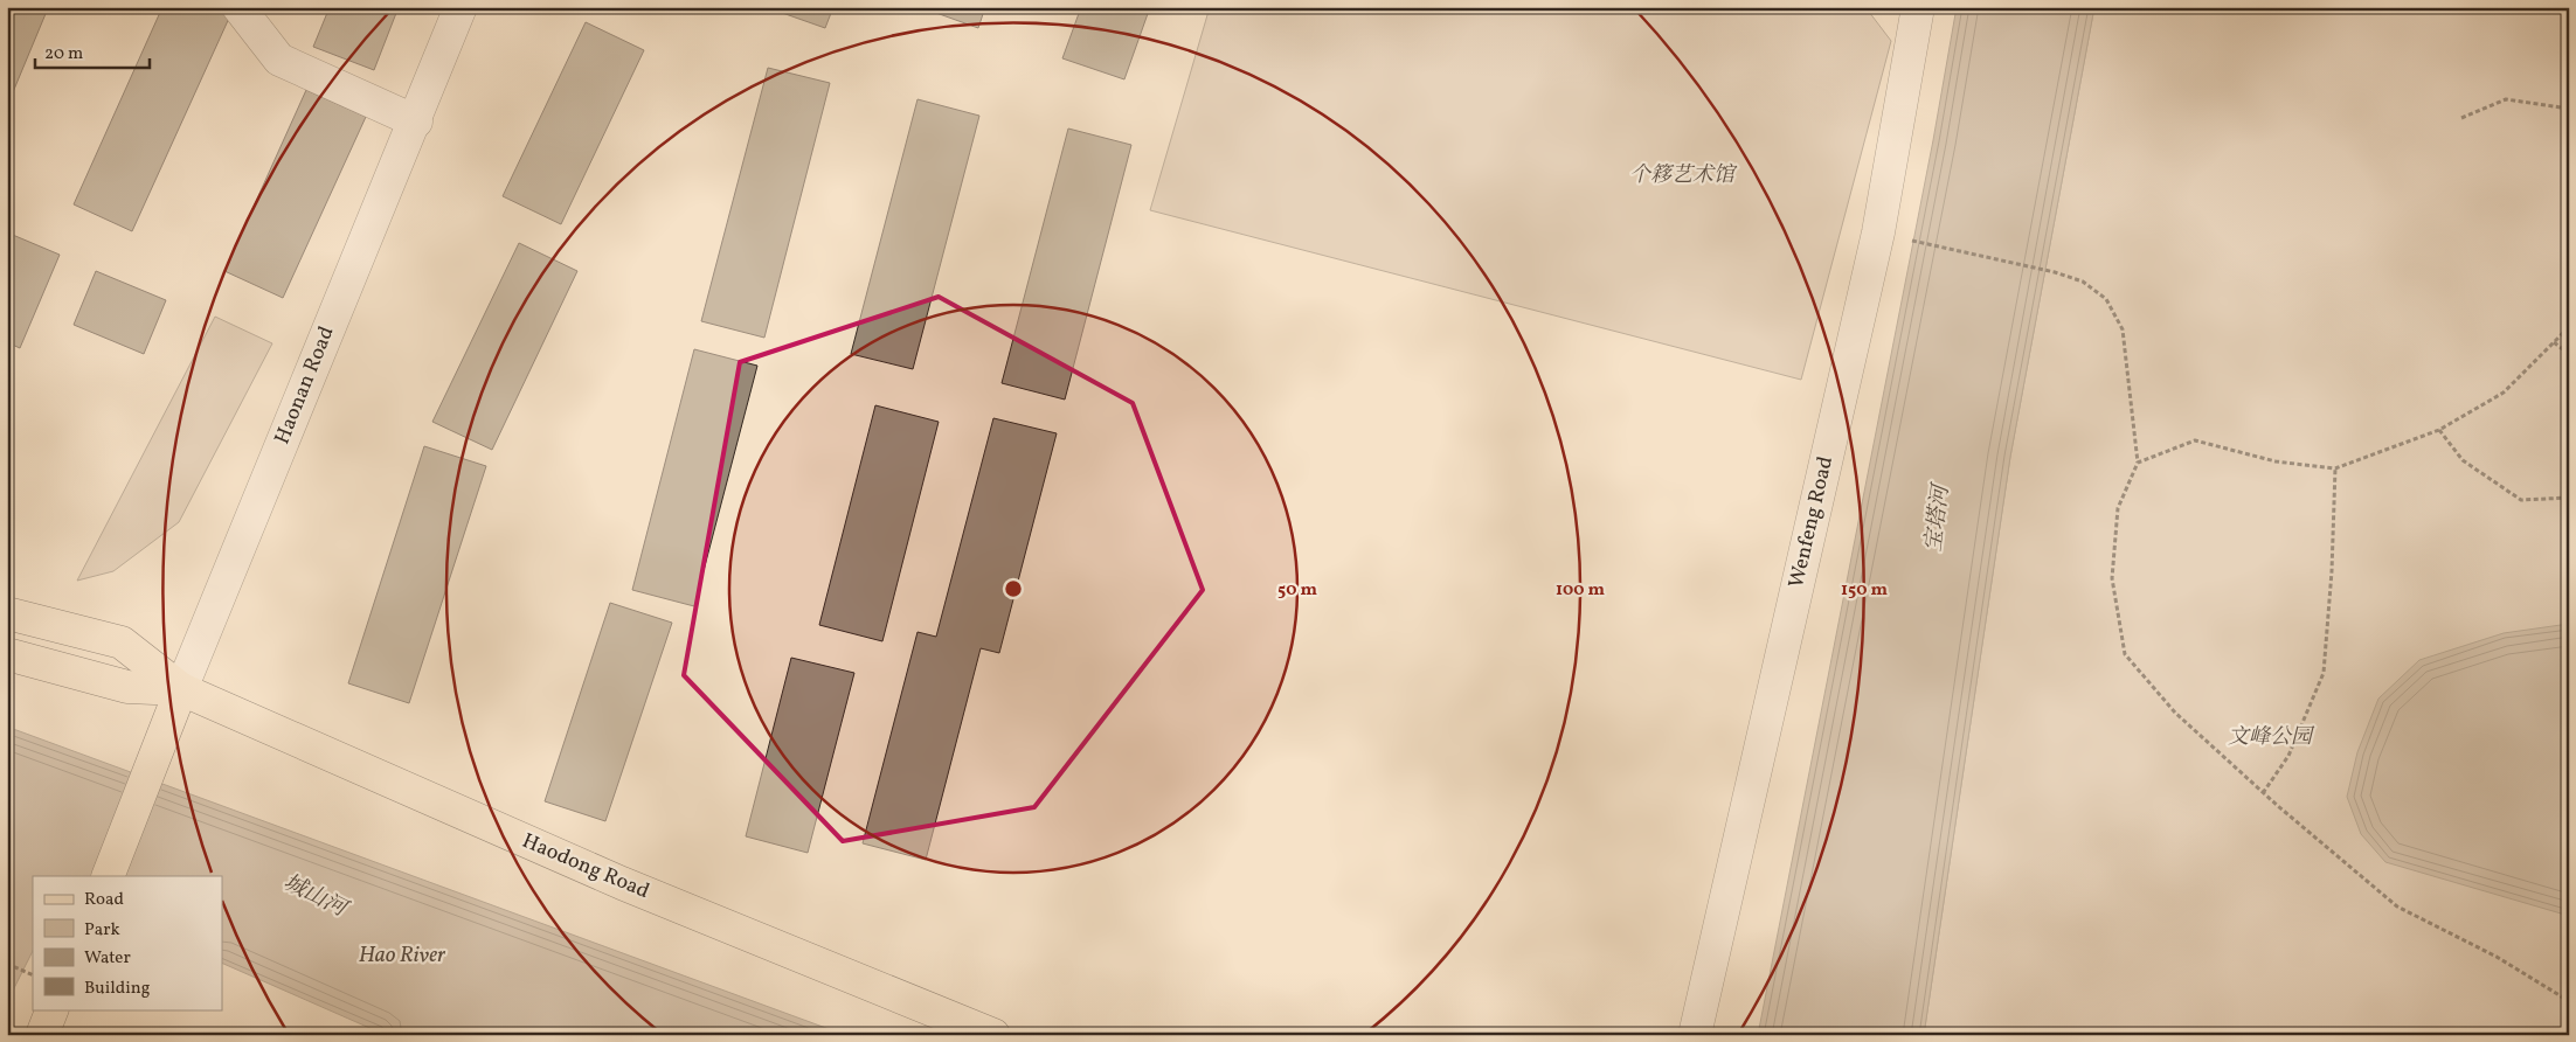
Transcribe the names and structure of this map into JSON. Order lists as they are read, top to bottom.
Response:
{
  "streets": {
    "main road": ["Haonan Road", "Haodong Road"],
    "street": ["Wenfeng Road"]
  },
  "crossings": [
    ["Haonan Road", "Haodong Road"]
  ],
  "water": ["宝塔河", "城山河", "Hao River"],
  "parks": ["个簃艺术馆", "文峰公园"],
  "legend": [
    "Road",
    "Park",
    "Water",
    "Building"
  ],
  "scale_bar": "20 m",
  "rings": ["50 m", "100 m", "150 m"]
}
